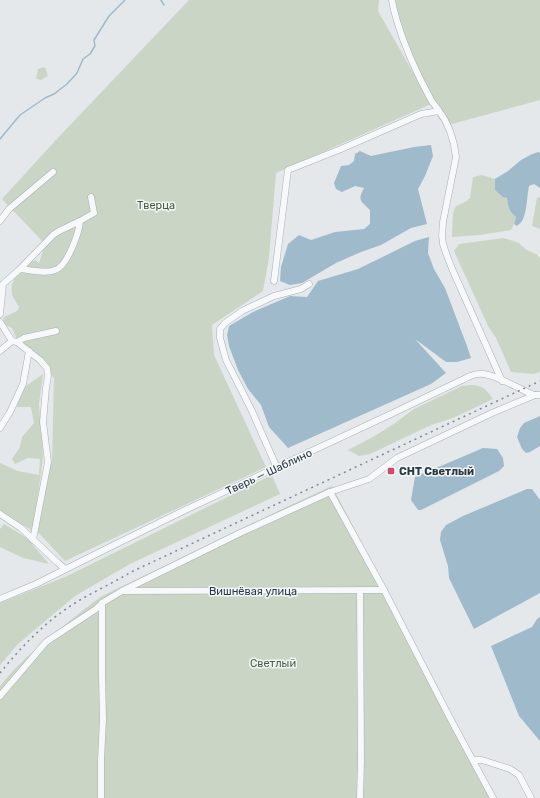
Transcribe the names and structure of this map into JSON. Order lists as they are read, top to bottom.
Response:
{
  "streets": {
    "street": ["Тверь — Шаблино", "Вишнёвая улица"]
  },
  "parks": ["Тверца", "Светлый"],
  "places": {
    "transit": ["СНТ Светлый"]
  }
}
